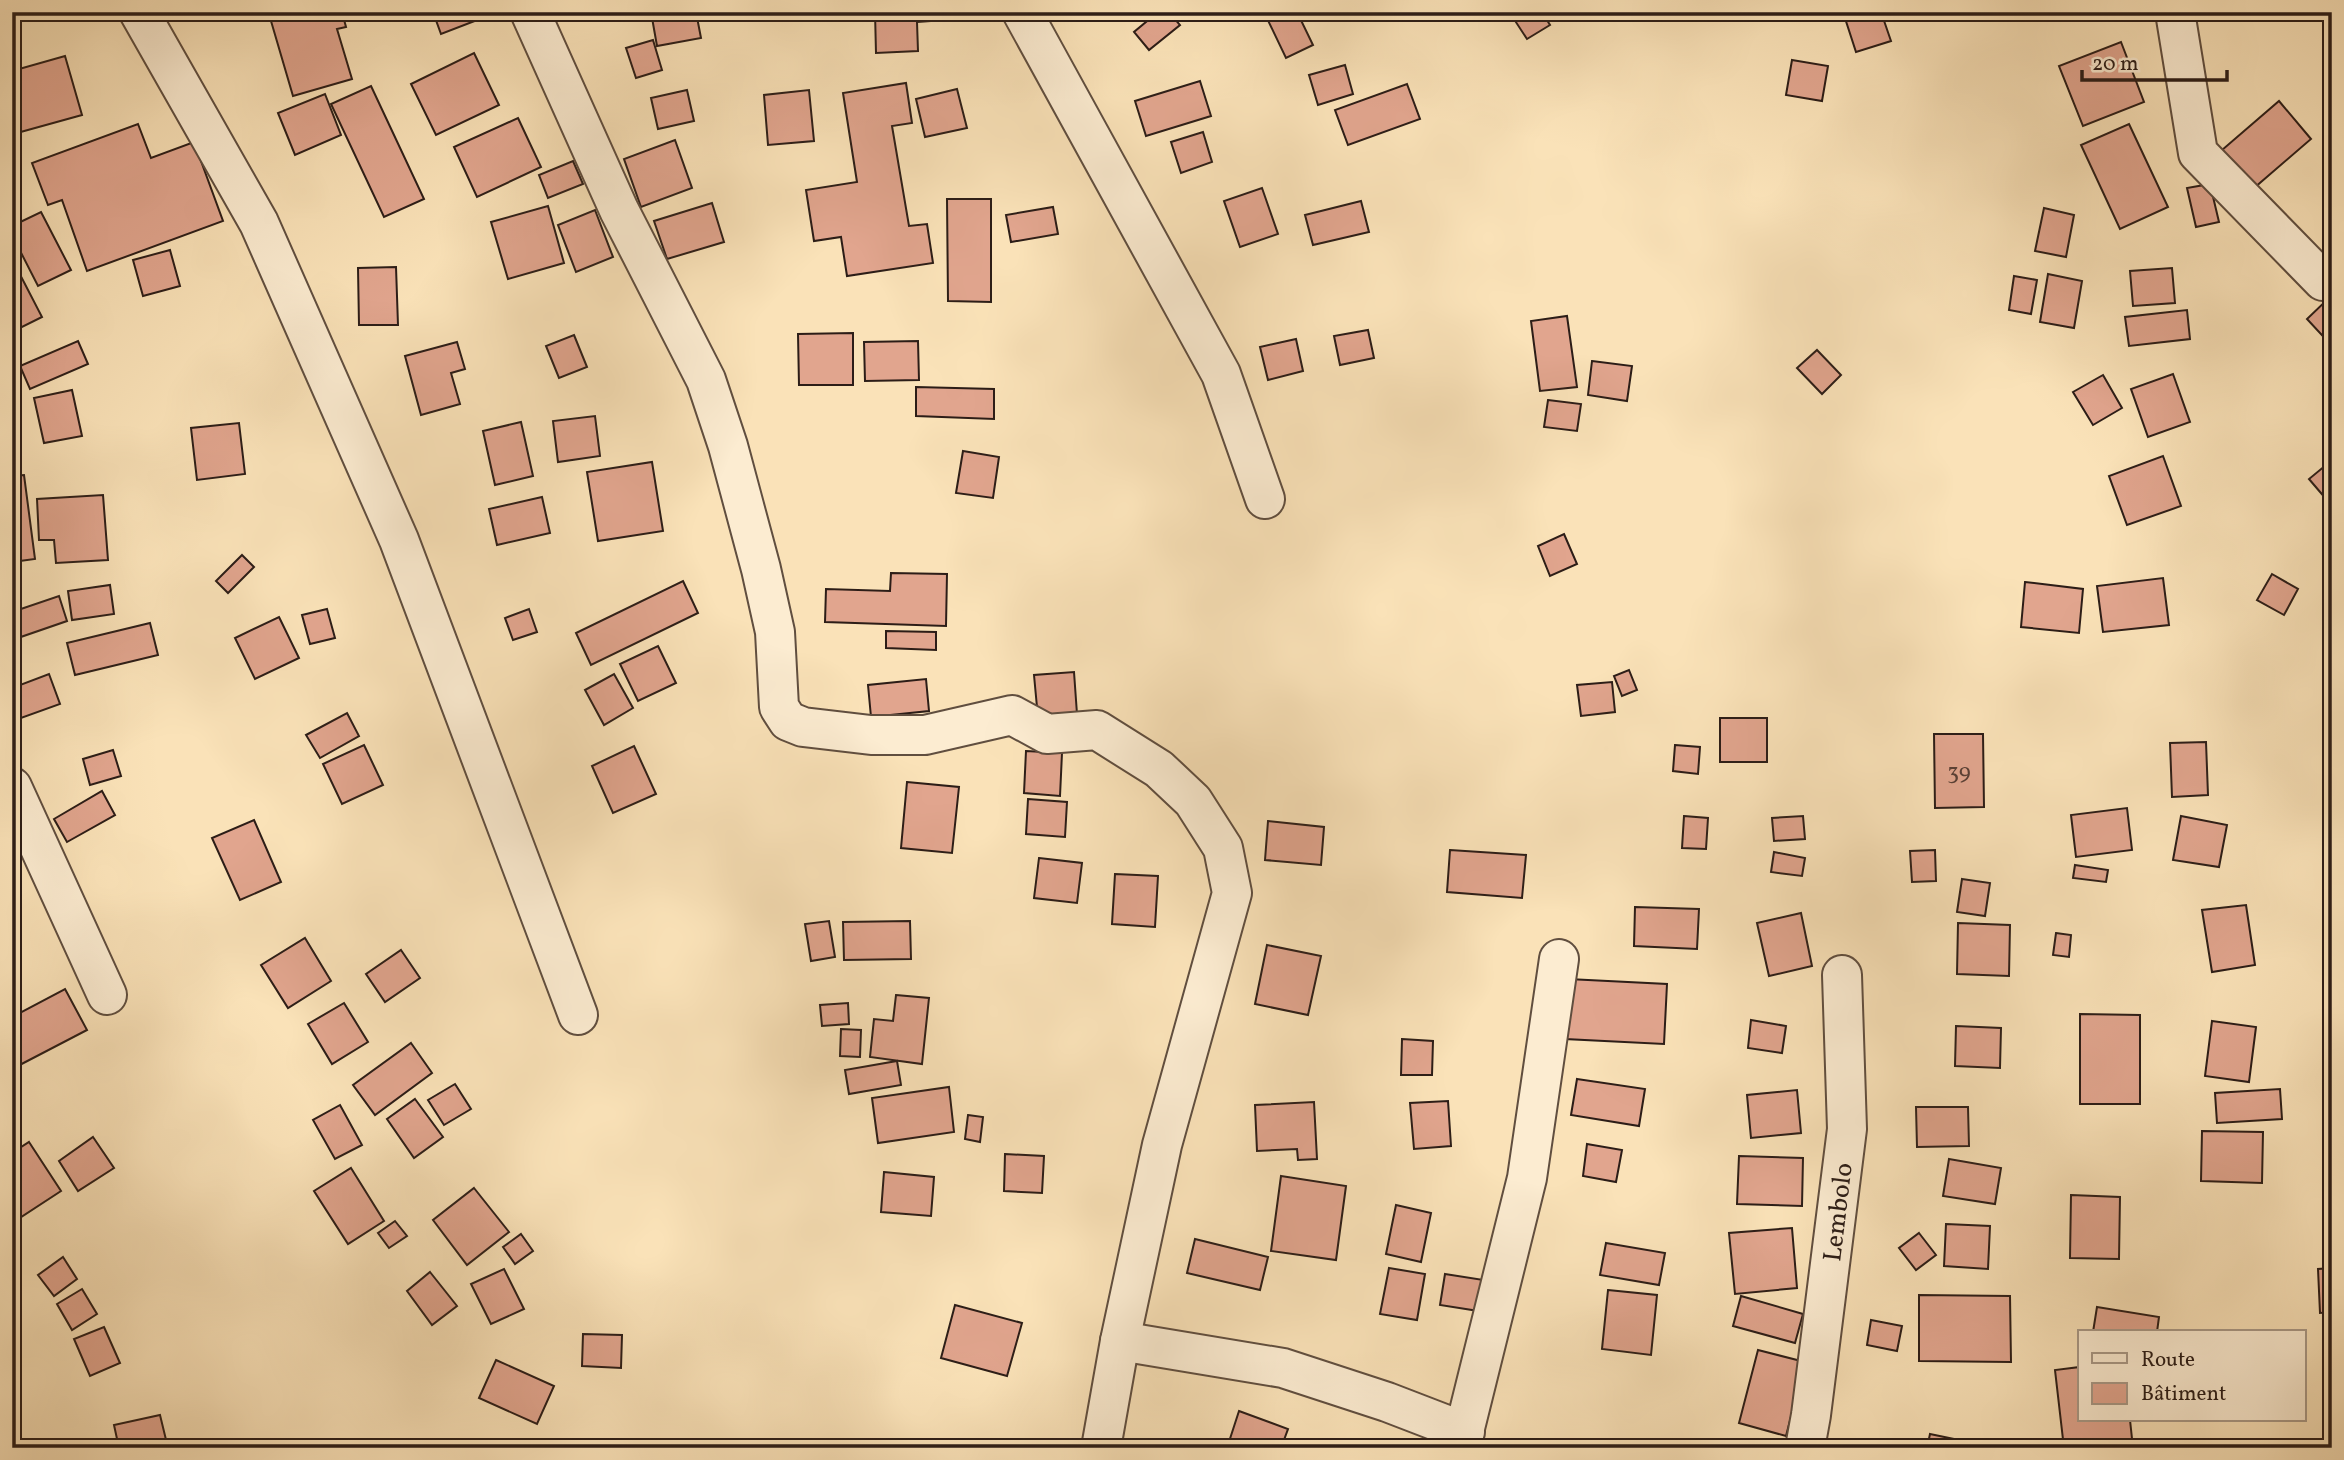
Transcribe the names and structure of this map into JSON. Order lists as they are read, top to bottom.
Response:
{
  "streets": {
    "street": ["Lembolo"]
  },
  "house_numbers": ["39"],
  "legend": ["Route", "Bâtiment"],
  "scale_bar": "20 m"
}
